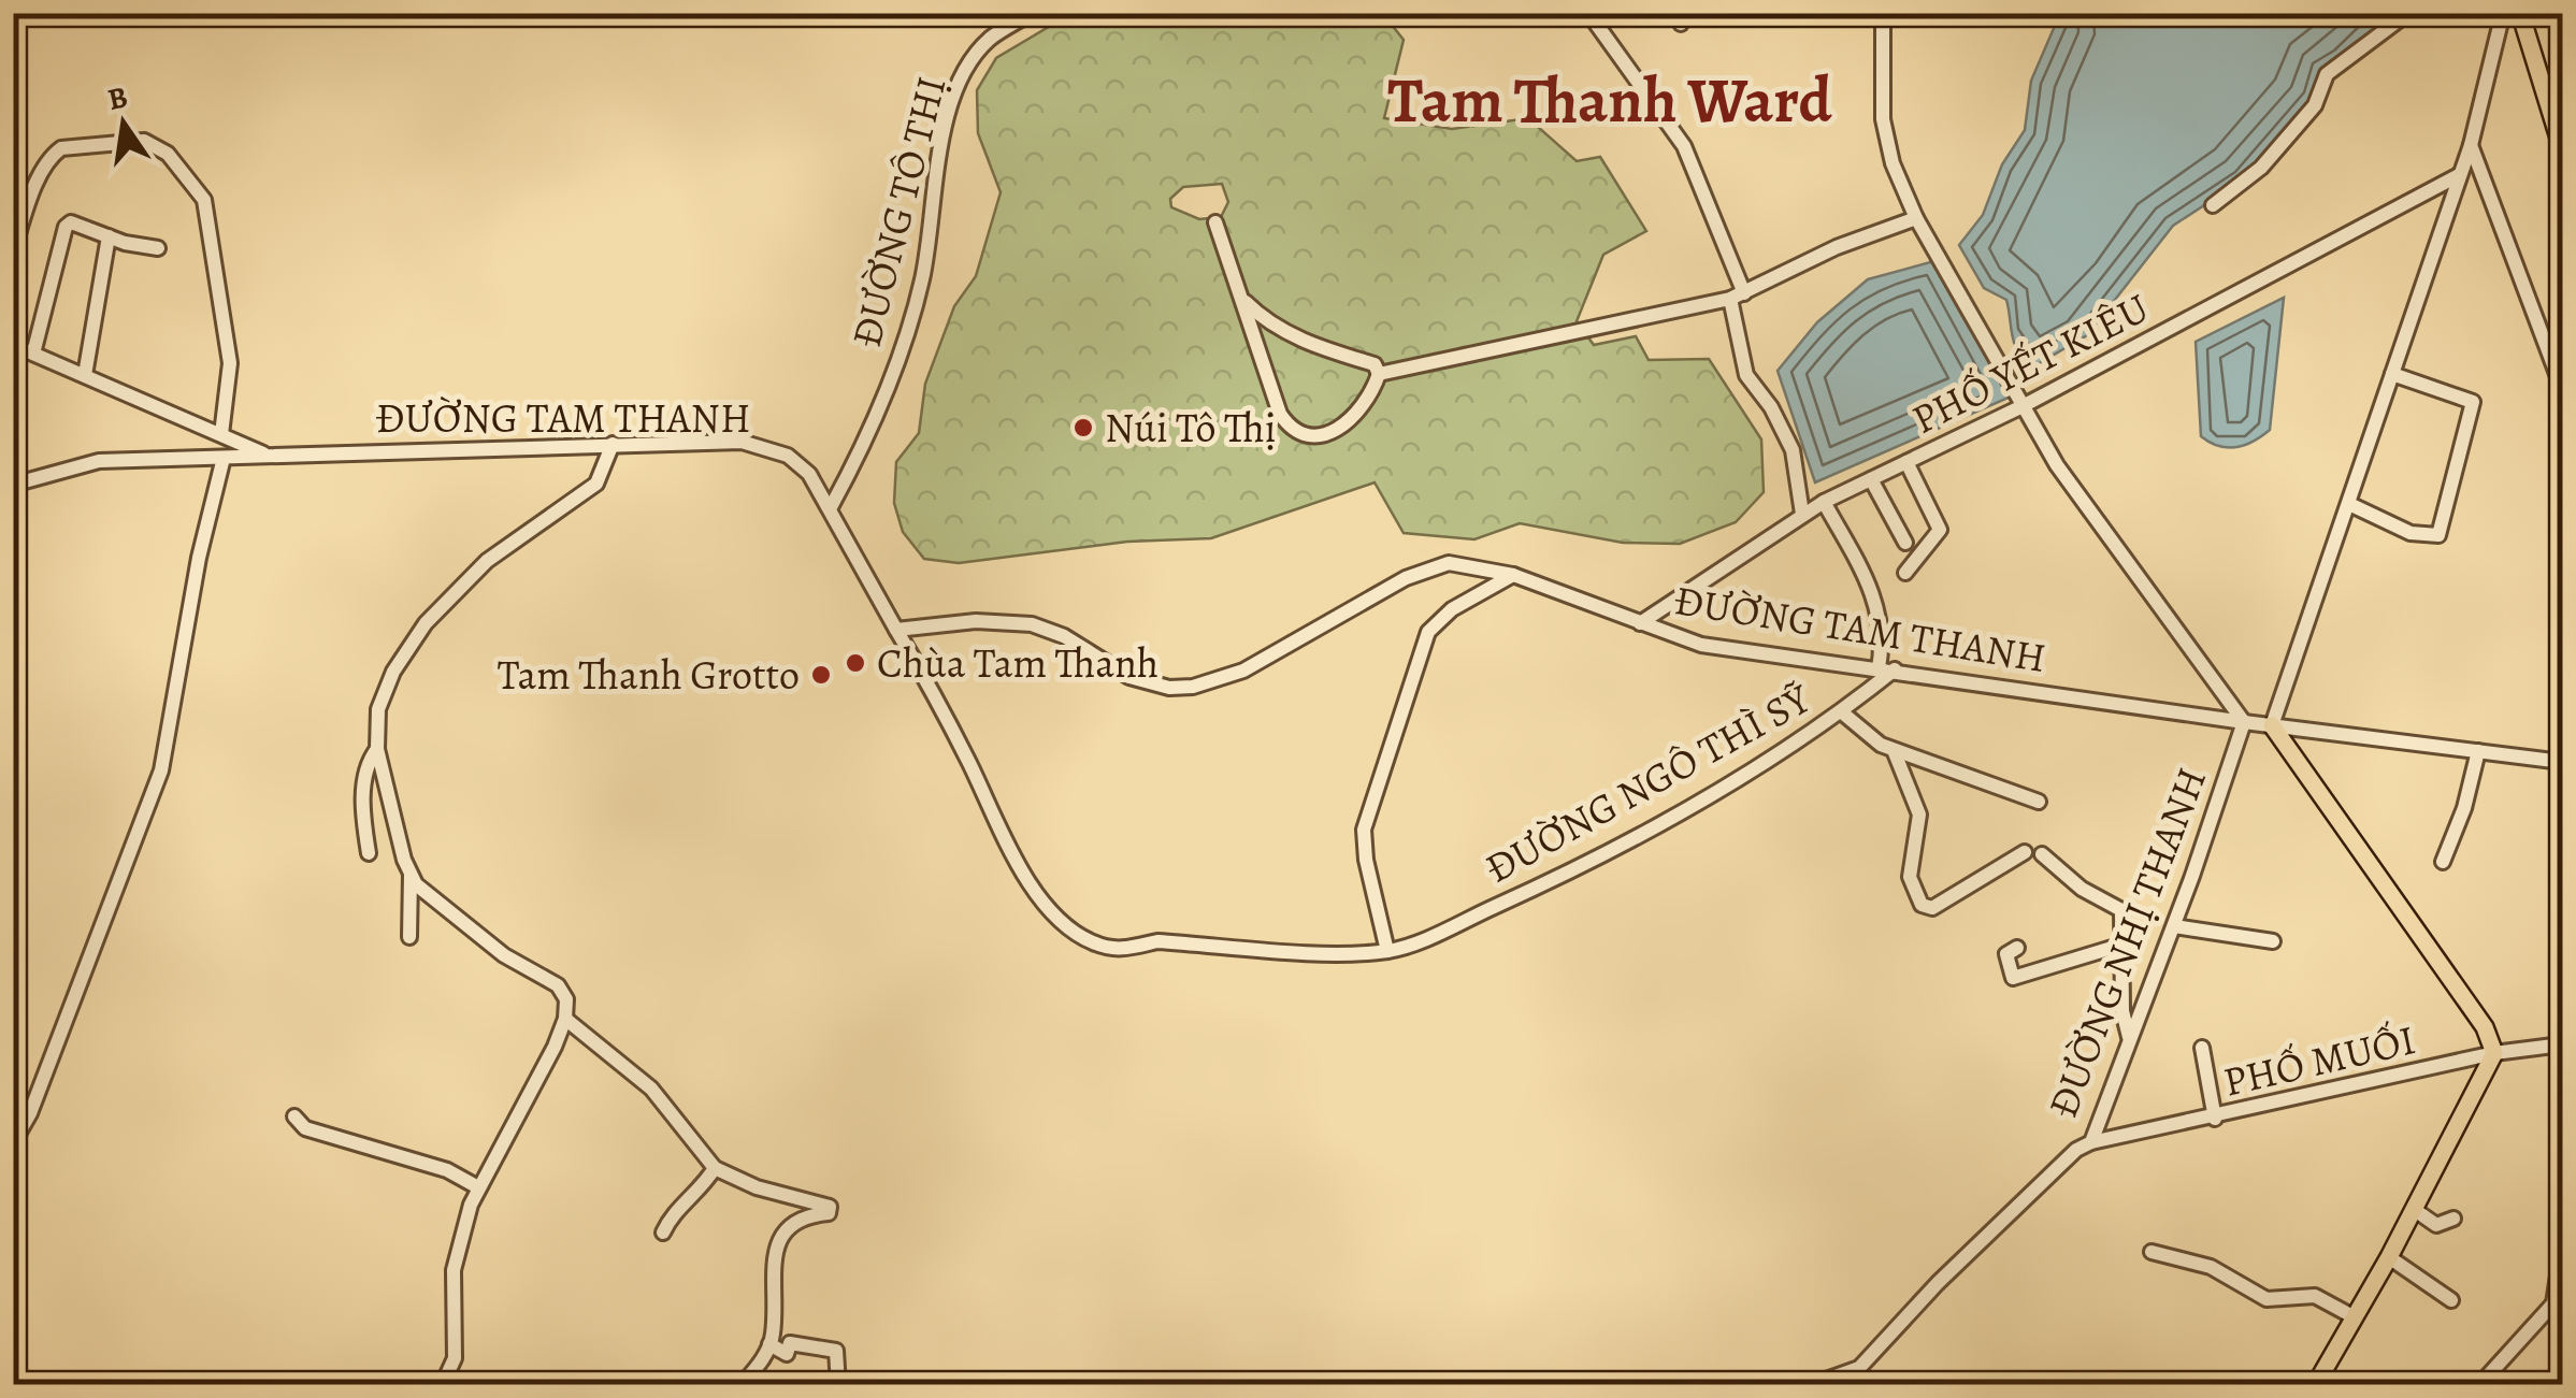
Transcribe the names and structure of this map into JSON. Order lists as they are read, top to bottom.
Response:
{
  "streets": {
    "street": [
      "ĐƯỜNG TÔ THỊ",
      "PHỐ YẾT KIÊU",
      "ĐƯỜNG TAM THANH",
      "ĐƯỜNG NGÔ THÌ SỸ",
      "ĐƯỜNG NHỊ THANH",
      "PHỐ MUỐI"
    ]
  },
  "crossings": [
    ["ĐƯỜNG TÔ THỊ", "ĐƯỜNG TAM THANH"],
    ["PHỐ YẾT KIÊU", "ĐƯỜNG TAM THANH"],
    ["ĐƯỜNG TAM THANH", "ĐƯỜNG NGÔ THÌ SỸ"],
    ["ĐƯỜNG TAM THANH", "ĐƯỜNG NHỊ THANH"],
    ["ĐƯỜNG NHỊ THANH", "PHỐ MUỐI"]
  ],
  "districts": ["Tam Thanh Ward"],
  "places": ["Núi Tô Thị", "Chùa Tam Thanh", "Tam Thanh Grotto"],
  "north": "top"
}
